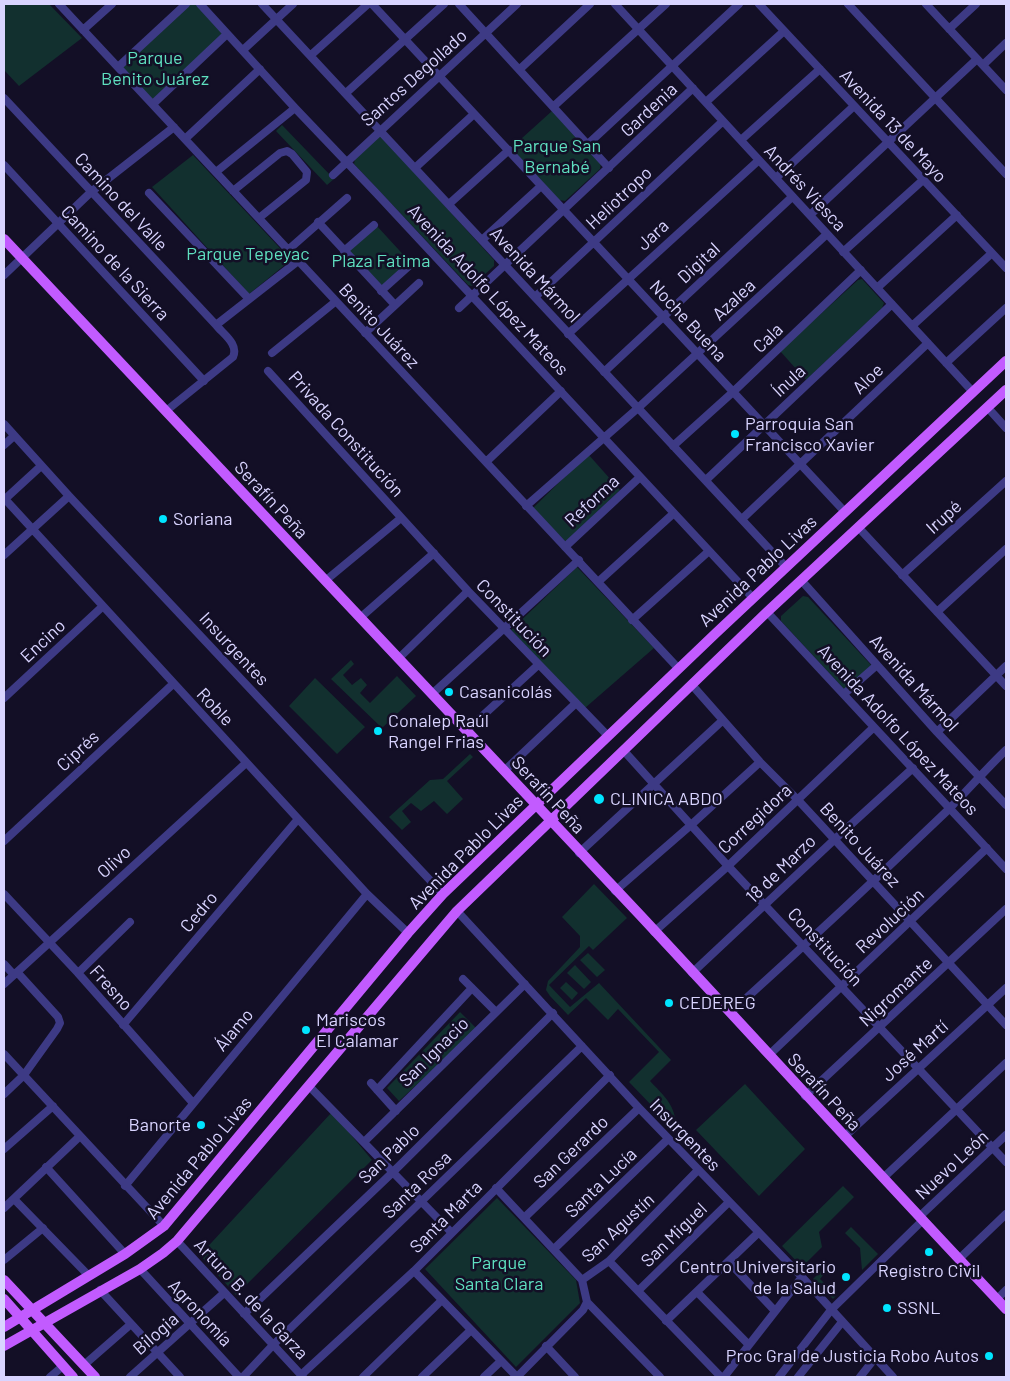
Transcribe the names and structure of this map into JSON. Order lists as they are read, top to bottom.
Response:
{
  "streets": {
    "main road": ["Serafín Peña", "Avenida Pablo Livas"],
    "street": [
      "Santos Degollado",
      "Gardenia",
      "Avenida 13 de Mayo",
      "Andrés Viesca",
      "Heliotropo",
      "Camino del Valle",
      "Jara",
      "Camino de la Sierra",
      "Digital",
      "Avenida Mármol",
      "Avenida Adolfo López Mateos",
      "Azalea",
      "Noche Buena",
      "Benito Juárez",
      "Cala",
      "Aloe",
      "Ínula",
      "Privada Constitución",
      "Reforma",
      "Irupé",
      "Constitución",
      "Encino",
      "Insurgentes",
      "Roble",
      "Ciprés",
      "Corregidora",
      "Olivo",
      "18 de Marzo",
      "Cedro",
      "Revolución",
      "Fresno",
      "Nigromante",
      "Álamo",
      "José Martí",
      "San Ignacio",
      "San Gerardo",
      "San Pablo",
      "Nuevo León",
      "Santa Lucía",
      "Santa Rosa",
      "Santa Marta",
      "San Agustín",
      "San Miguel",
      "Arturo B. de la Garza",
      "Agronomía",
      "Bilogia"
    ]
  },
  "crossings": [
    ["Santos Degollado", "Avenida Mármol"],
    ["Santos Degollado", "Avenida Adolfo López Mateos"],
    ["Santos Degollado", "Noche Buena"],
    ["Gardenia", "Avenida 13 de Mayo"],
    ["Gardenia", "Andrés Viesca"],
    ["Gardenia", "Avenida Mármol"],
    ["Gardenia", "Avenida Adolfo López Mateos"],
    ["Gardenia", "Noche Buena"],
    ["Andrés Viesca", "Heliotropo"],
    ["Andrés Viesca", "Jara"],
    ["Andrés Viesca", "Digital"],
    ["Andrés Viesca", "Azalea"],
    ["Andrés Viesca", "Cala"],
    ["Andrés Viesca", "Aloe"],
    ["Andrés Viesca", "Ínula"],
    ["Andrés Viesca", "Avenida Pablo Livas"],
    ["Heliotropo", "Avenida Mármol"],
    ["Heliotropo", "Noche Buena"],
    ["Camino del Valle", "Camino de la Sierra"],
    ["Jara", "Avenida Mármol"],
    ["Jara", "Noche Buena"],
    ["Digital", "Avenida Mármol"],
    ["Digital", "Noche Buena"],
    ["Avenida Mármol", "Azalea"],
    ["Avenida Mármol", "Cala"],
    ["Avenida Mármol", "Aloe"],
    ["Avenida Mármol", "Ínula"],
    ["Avenida Mármol", "Avenida Pablo Livas"],
    ["Avenida Adolfo López Mateos", "Azalea"],
    ["Avenida Adolfo López Mateos", "Reforma"],
    ["Avenida Adolfo López Mateos", "Avenida Pablo Livas"],
    ["Avenida Adolfo López Mateos", "Corregidora"],
    ["Avenida Adolfo López Mateos", "18 de Marzo"],
    ["Avenida Adolfo López Mateos", "Revolución"],
    ["Azalea", "Noche Buena"],
    ["Azalea", "Benito Juárez"],
    ["Noche Buena", "Cala"],
    ["Noche Buena", "Aloe"],
    ["Noche Buena", "Ínula"],
    ["Noche Buena", "Avenida Pablo Livas"],
    ["Benito Juárez", "Reforma"],
    ["Benito Juárez", "Avenida Pablo Livas"],
    ["Benito Juárez", "Corregidora"],
    ["Benito Juárez", "18 de Marzo"],
    ["Benito Juárez", "Revolución"],
    ["Benito Juárez", "Nigromante"],
    ["Benito Juárez", "José Martí"],
    ["Privada Constitución", "Constitución"],
    ["Serafín Peña", "Avenida Pablo Livas"],
    ["Serafín Peña", "Corregidora"],
    ["Serafín Peña", "18 de Marzo"],
    ["Serafín Peña", "Revolución"],
    ["Serafín Peña", "Nigromante"],
    ["Serafín Peña", "José Martí"],
    ["Serafín Peña", "Nuevo León"],
    ["Avenida Pablo Livas", "Constitución"],
    ["Avenida Pablo Livas", "Insurgentes"],
    ["Avenida Pablo Livas", "Roble"],
    ["Avenida Pablo Livas", "Arturo B. de la Garza"],
    ["Avenida Pablo Livas", "Agronomía"],
    ["Constitución", "Corregidora"],
    ["Constitución", "18 de Marzo"],
    ["Constitución", "Revolución"],
    ["Constitución", "Nigromante"],
    ["Constitución", "José Martí"],
    ["Constitución", "Nuevo León"],
    ["Encino", "Roble"],
    ["Insurgentes", "San Ignacio"],
    ["Insurgentes", "San Gerardo"],
    ["Insurgentes", "San Pablo"],
    ["Insurgentes", "Nuevo León"],
    ["Insurgentes", "Santa Lucía"],
    ["Insurgentes", "Santa Rosa"],
    ["Insurgentes", "Santa Marta"],
    ["Insurgentes", "San Agustín"],
    ["Insurgentes", "San Miguel"],
    ["Roble", "Ciprés"],
    ["Roble", "Olivo"],
    ["Roble", "Cedro"],
    ["Roble", "Álamo"],
    ["Olivo", "Fresno"],
    ["Cedro", "Fresno"],
    ["Fresno", "Álamo"],
    ["San Pablo", "Arturo B. de la Garza"],
    ["Santa Rosa", "Arturo B. de la Garza"],
    ["Santa Marta", "Arturo B. de la Garza"],
    ["Arturo B. de la Garza", "Bilogia"],
    ["Agronomía", "Bilogia"]
  ],
  "parks": [
    "Parque Benito Juárez",
    "Parque San Bernabé",
    "Parque Tepeyac",
    "Plaza Fatima",
    "Parque Santa Clara"
  ],
  "places": [
    "Parroquia San Francisco Xavier",
    "Soriana",
    "Casanicolás",
    "Conalep Raúl Rangel Frias",
    "CLINICA ABDO",
    "CEDEREG",
    "Mariscos El Calamar",
    "Banorte",
    "Registro Civil",
    "Centro Universitario de la Salud",
    "SSNL",
    "Proc Gral de Justicia Robo Autos"
  ]
}
